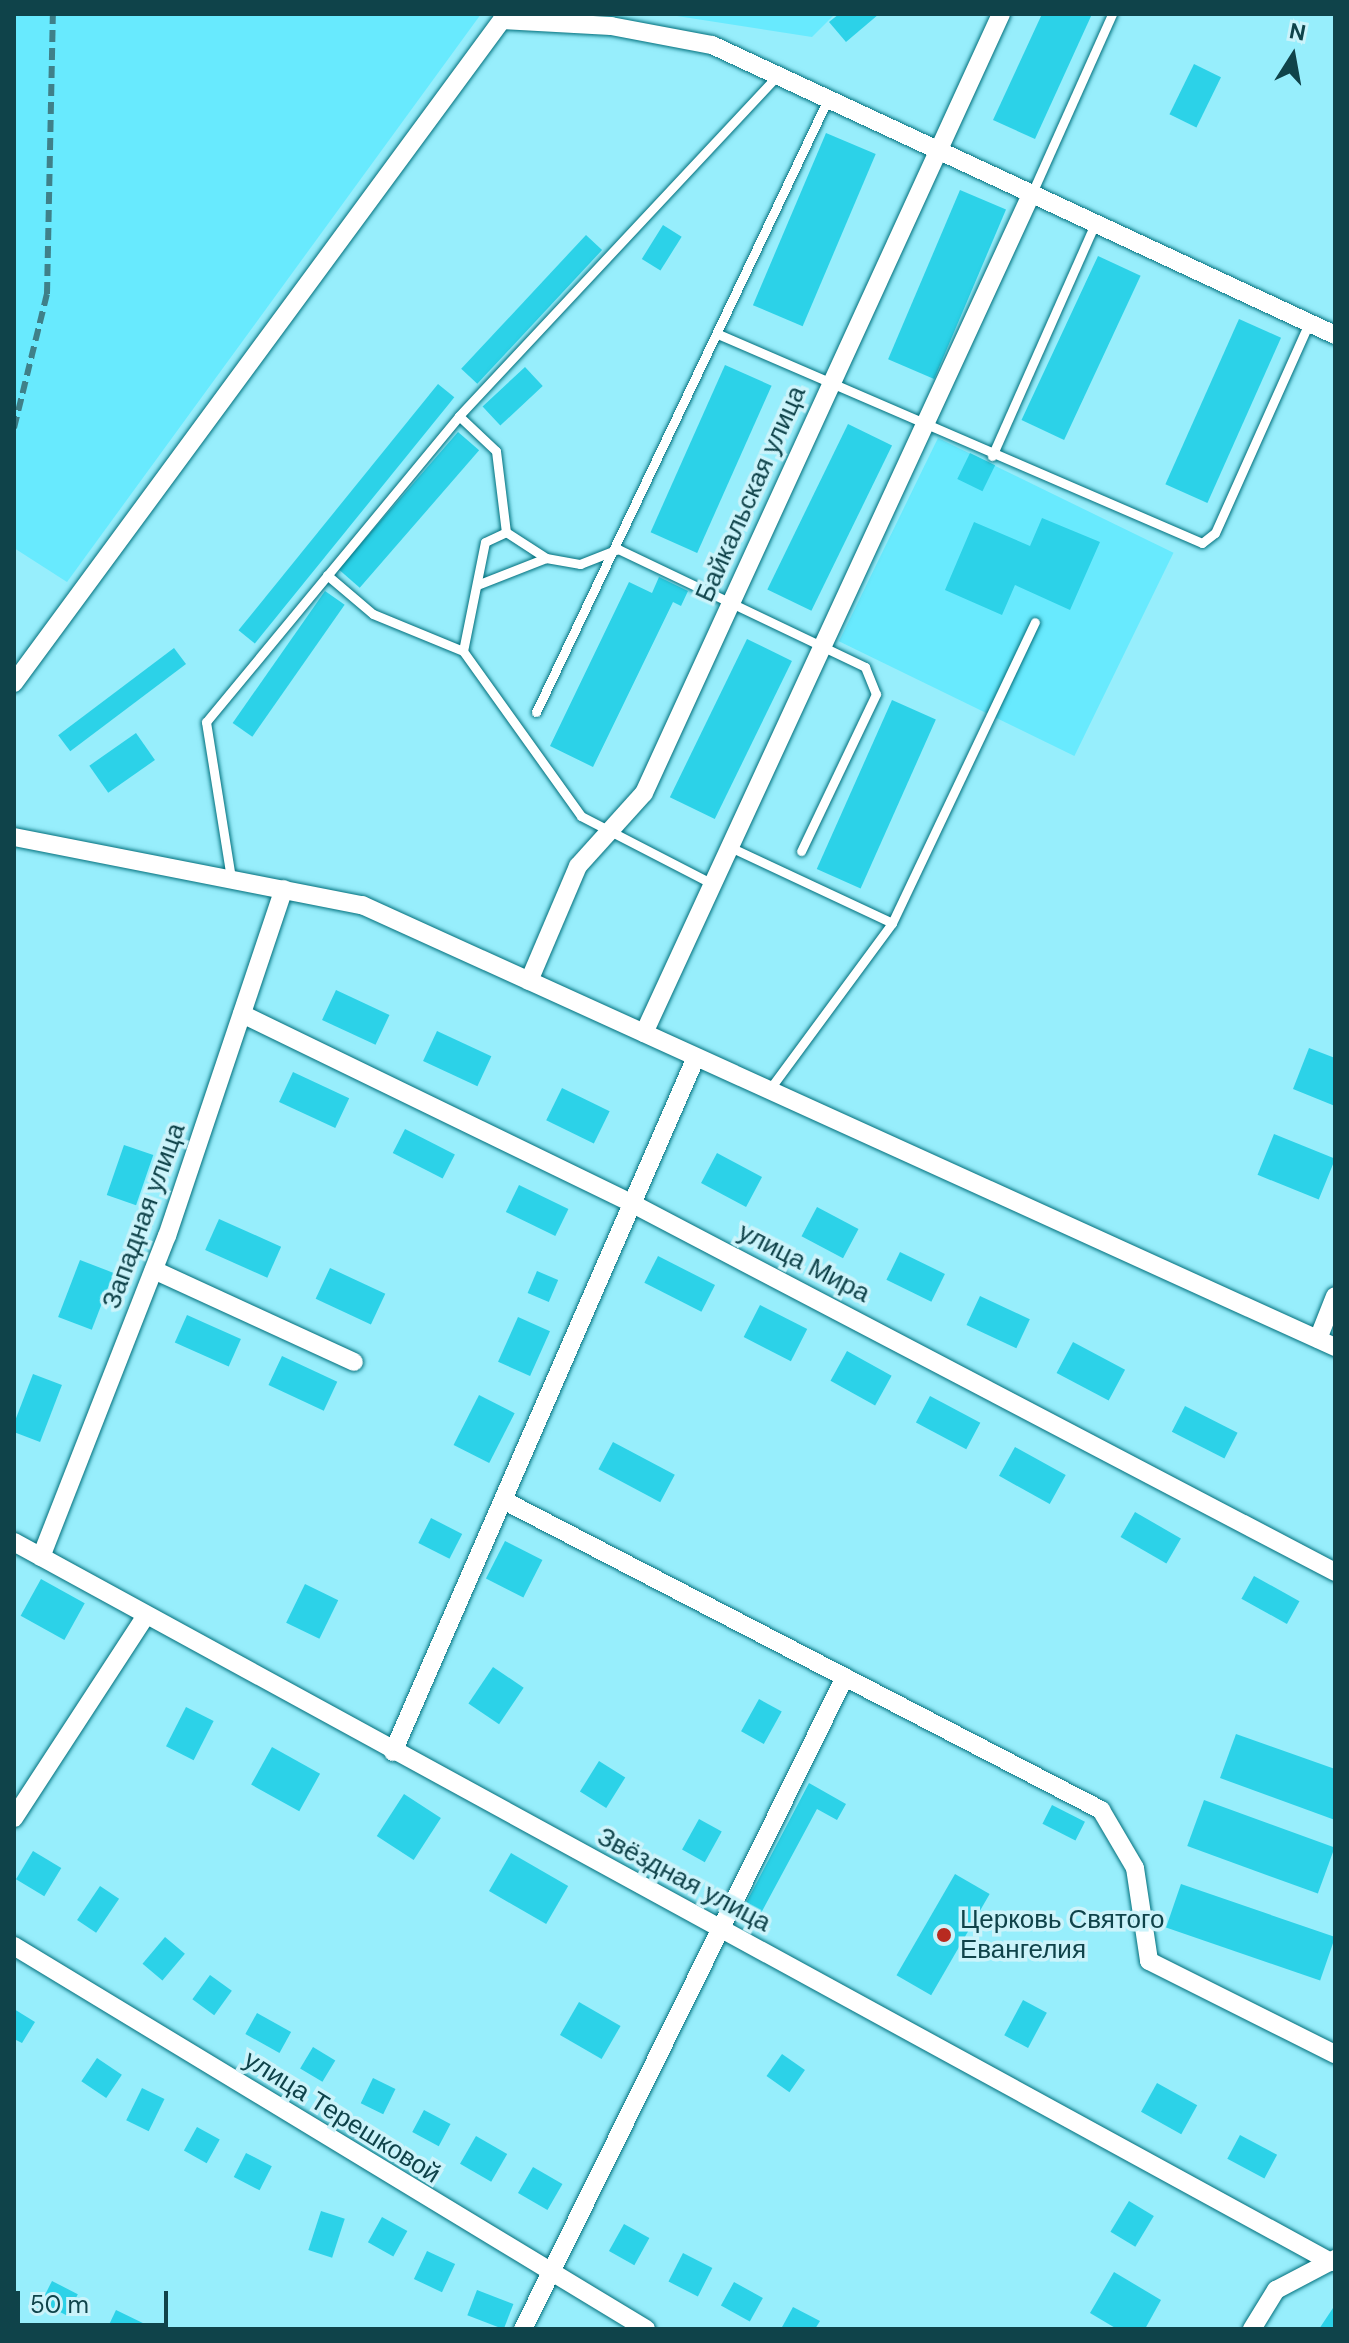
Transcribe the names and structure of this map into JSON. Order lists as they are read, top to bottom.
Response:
{
  "streets": {
    "street": [
      "Байкальская улица",
      "Западная улица",
      "улица Мира",
      "Звёздная улица",
      "улица Терешковой"
    ]
  },
  "crossings": [
    ["Западная улица", "улица Мира"],
    ["Западная улица", "Звёздная улица"]
  ],
  "places": ["Церковь Святого Евангелия"],
  "scale_bar": "50 m",
  "north": "top"
}
